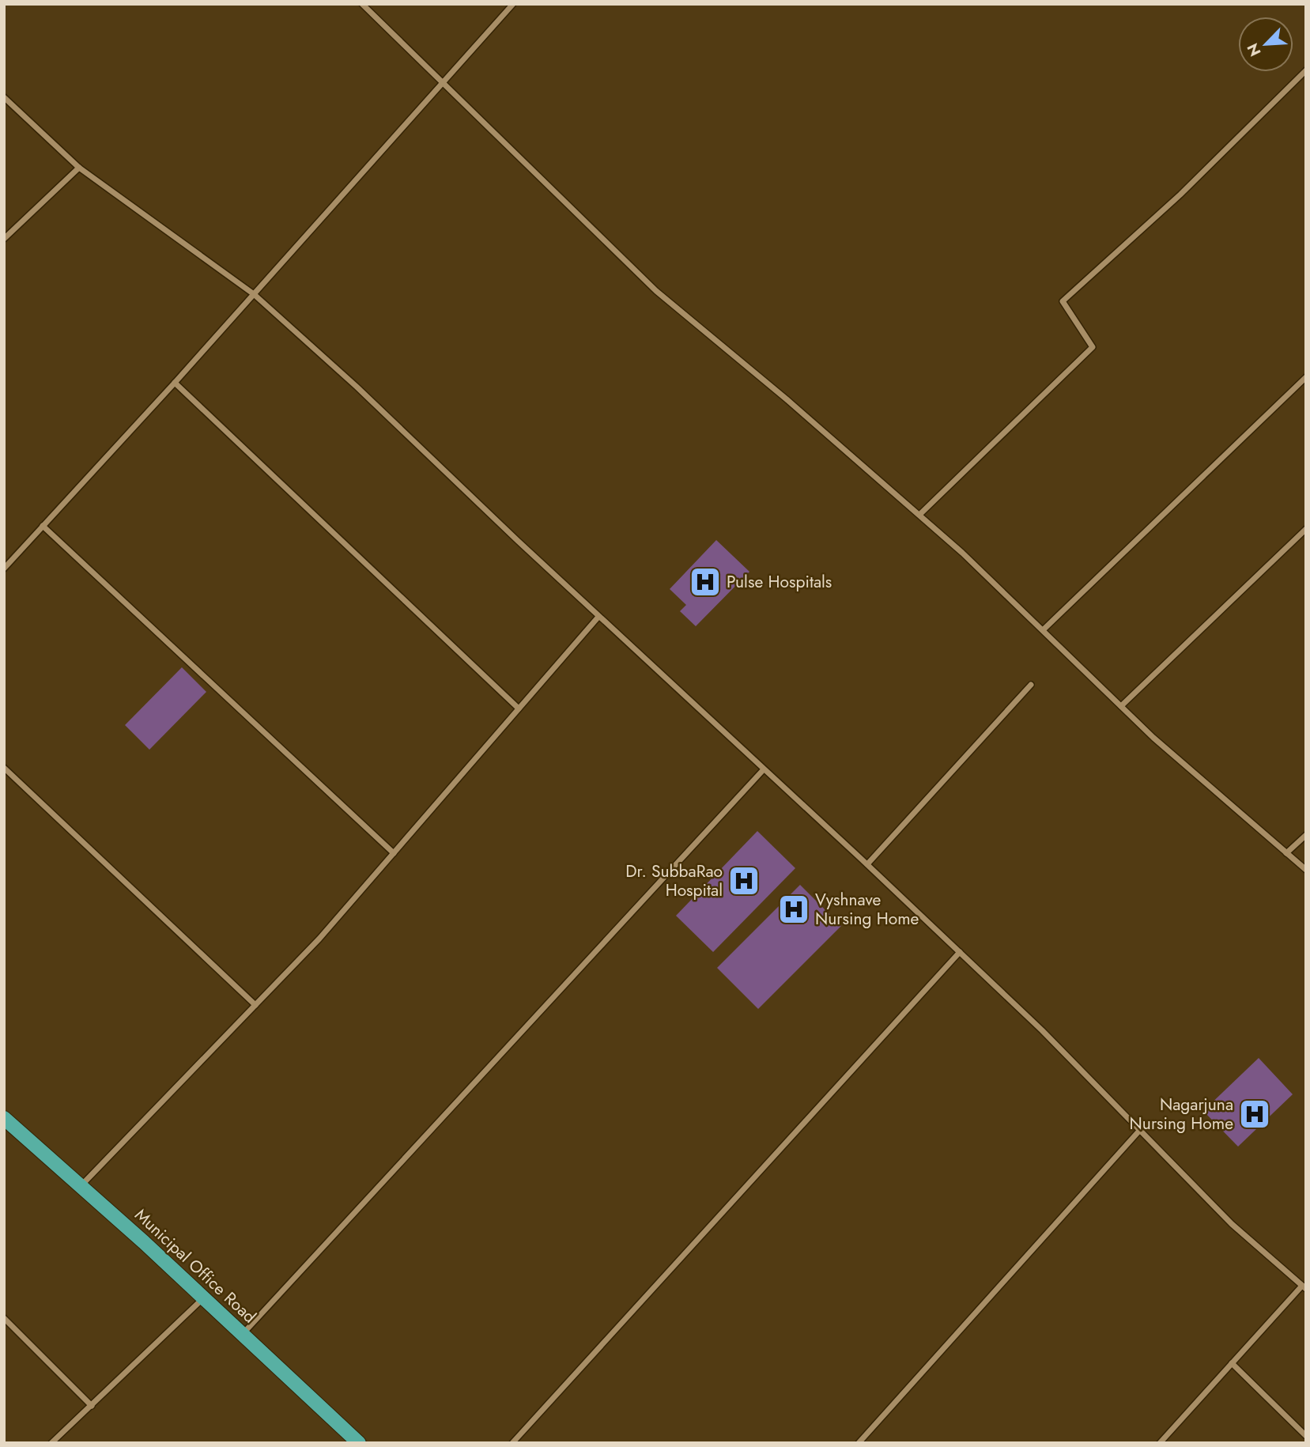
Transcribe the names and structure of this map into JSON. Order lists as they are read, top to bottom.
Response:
{
  "streets": {
    "main road": ["Municipal Office Road"]
  },
  "places": {
    "hospital": [
      "Pulse Hospitals",
      "Dr. SubbaRao Hospital",
      "Vyshnave Nursing Home",
      "Nagarjuna Nursing Home"
    ]
  },
  "north": "bottom left"
}
